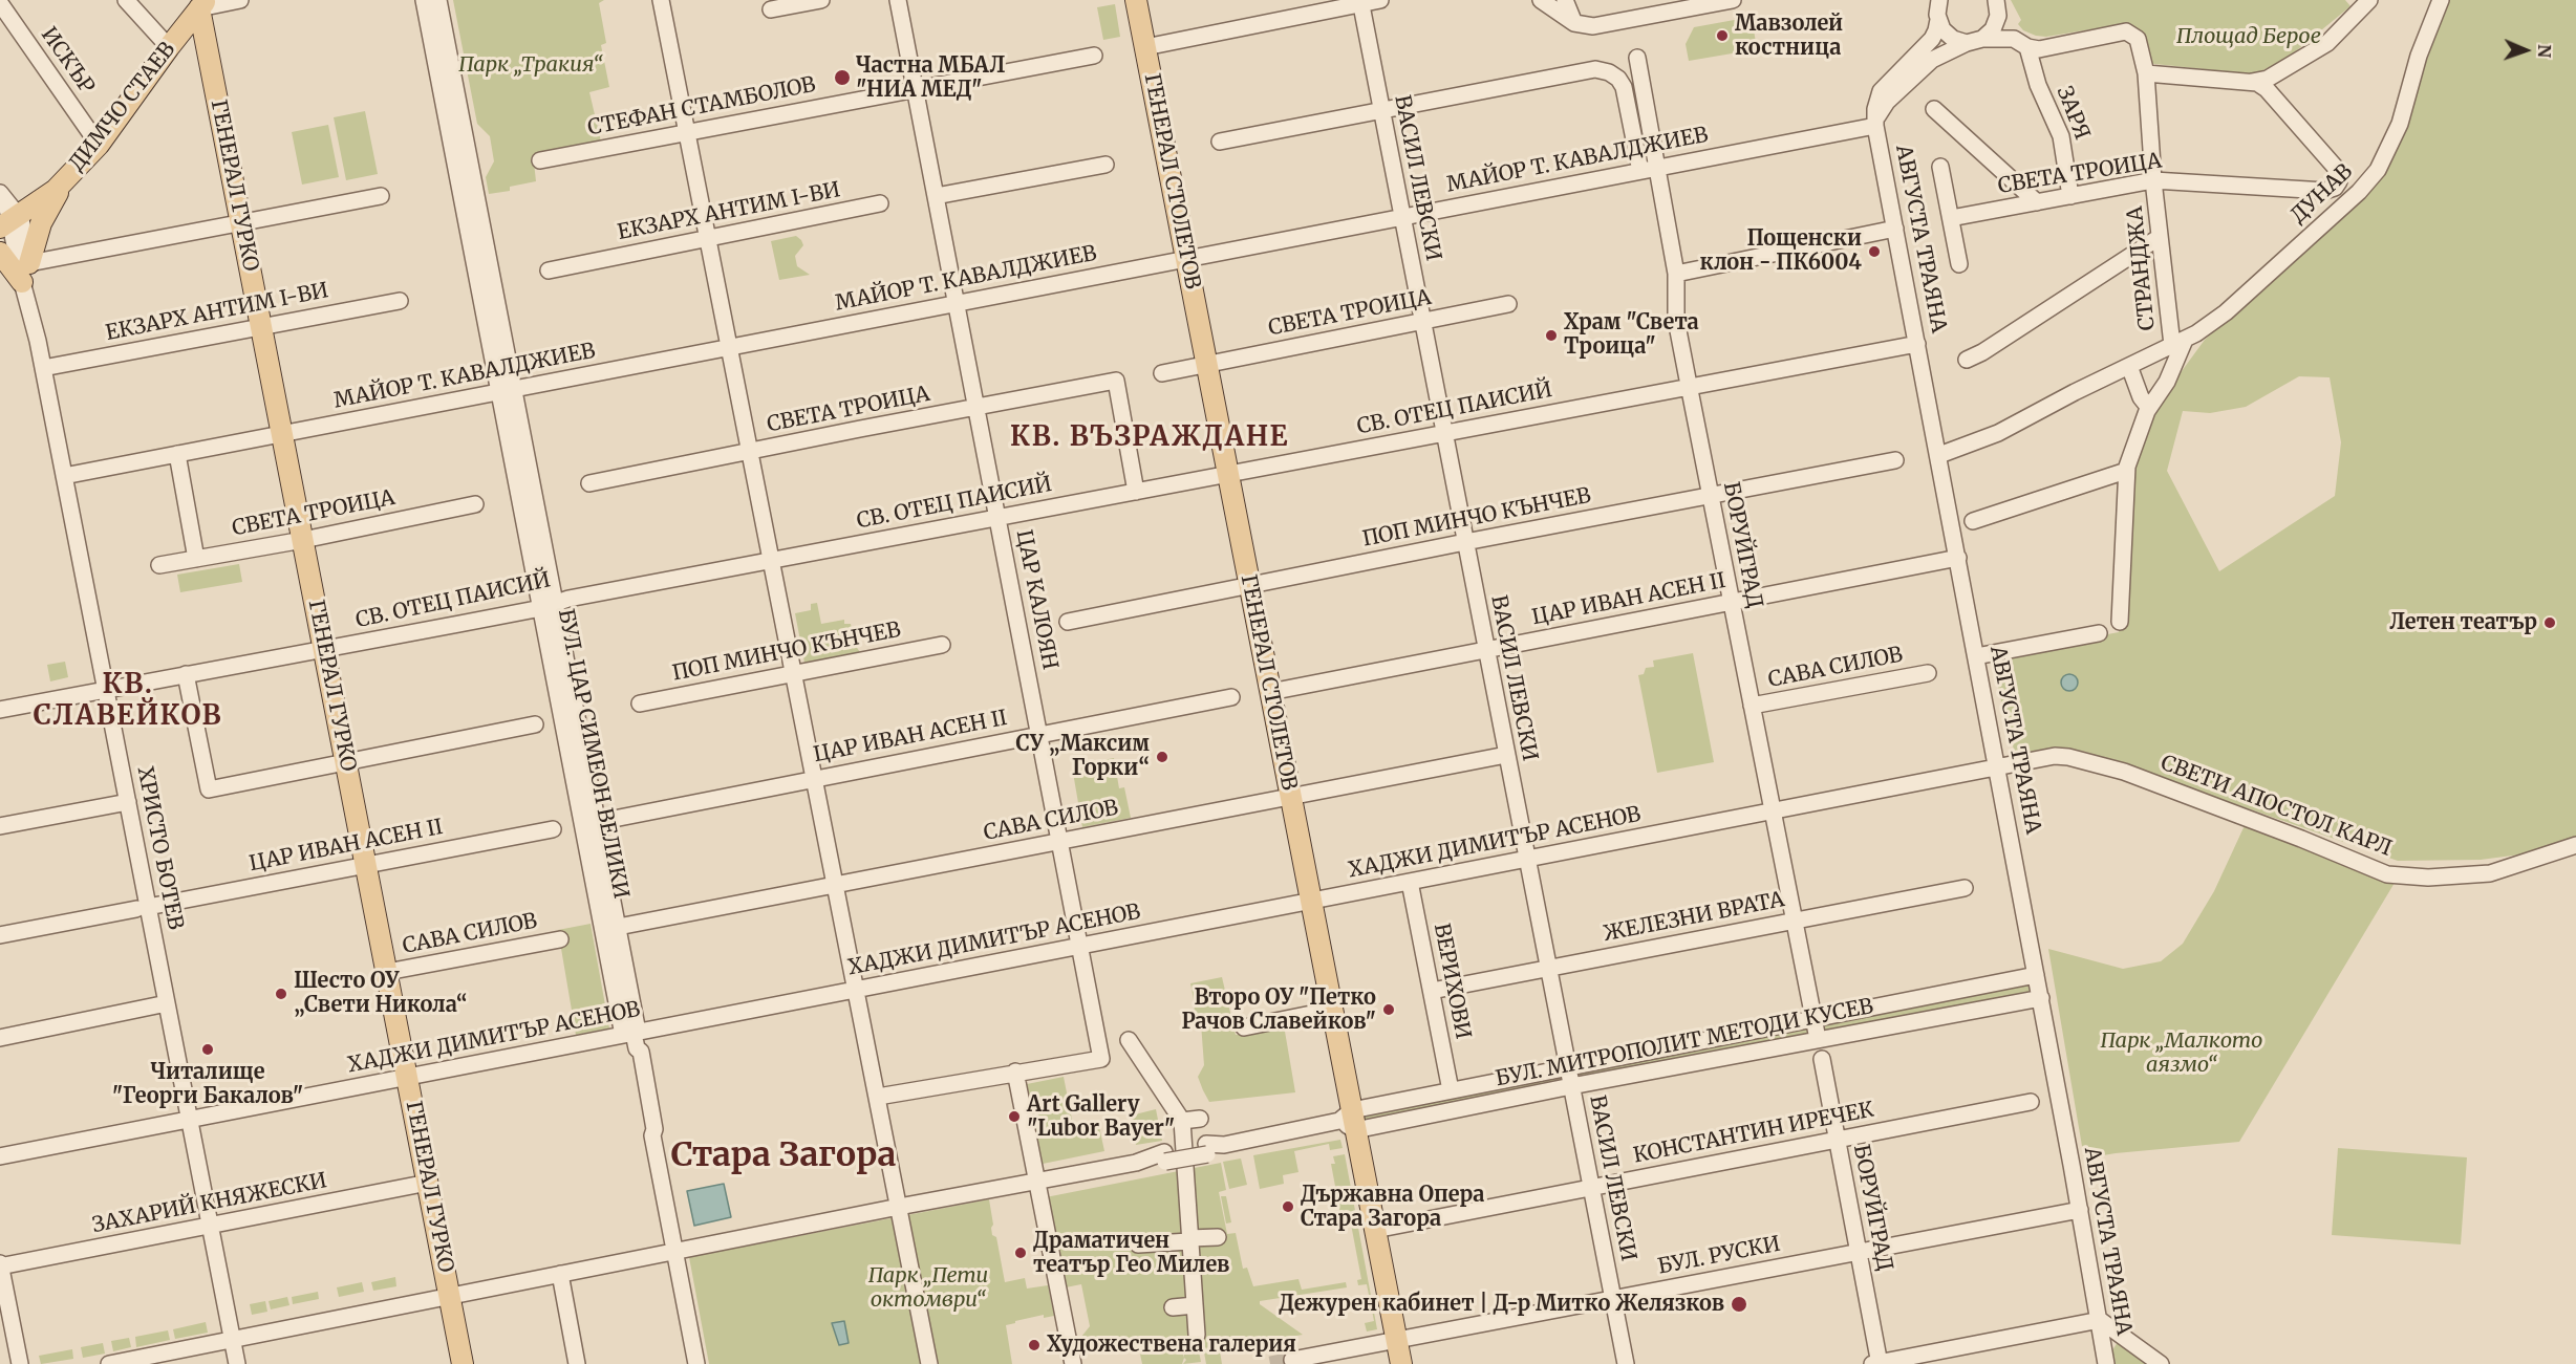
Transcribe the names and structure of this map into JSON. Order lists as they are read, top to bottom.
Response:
{
  "streets": {
    "main road": ["ДИМЧО СТАЕВ", "ГЕНЕРАЛ СТОЛЕТОВ", "ГЕНЕРАЛ ГУРКО"],
    "street": [
      "ИСКЪР",
      "СТЕФАН СТАМБОЛОВ",
      "ЗАРЯ",
      "МАЙОР Т. КАВАЛДЖИЕВ",
      "СВЕТА ТРОИЦА",
      "ВАСИЛ ЛЕВСКИ",
      "ДУНАВ",
      "ЕКЗАРХ АНТИМ I-ВИ",
      "АВГУСТА ТРАЯНА",
      "СТРАНДЖА",
      "СВ. ОТЕЦ ПАИСИЙ",
      "ПОП МИНЧО КЪНЧЕВ",
      "БОРУЙГРАД",
      "ЦАР КАЛОЯН",
      "ЦАР ИВАН АСЕН II",
      "САВА СИЛОВ",
      "БУЛ. ЦАР СИМЕОН ВЕЛИКИ",
      "СВЕТИ АПОСТОЛ КАРЛ",
      "ХАДЖИ ДИМИТЪР АСЕНОВ",
      "ХРИСТО БОТЕВ",
      "ЖЕЛЕЗНИ ВРАТА",
      "ВЕРИХОВИ",
      "БУЛ. МИТРОПОЛИТ МЕТОДИ КУСЕВ",
      "КОНСТАНТИН ИРЕЧЕК",
      "ЗАХАРИЙ КНЯЖЕСКИ",
      "БУЛ. РУСКИ"
    ]
  },
  "crossings": [
    ["ИСКЪР", "ДИМЧО СТАЕВ"],
    ["ДИМЧО СТАЕВ", "ГЕНЕРАЛ ГУРКО"],
    ["ДИМЧО СТАЕВ", "ХРИСТО БОТЕВ"],
    ["СТЕФАН СТАМБОЛОВ", "ЦАР КАЛОЯН"],
    ["ЗАРЯ", "СВЕТА ТРОИЦА"],
    ["ЗАРЯ", "СТРАНДЖА"],
    ["МАЙОР Т. КАВАЛДЖИЕВ", "ВАСИЛ ЛЕВСКИ"],
    ["МАЙОР Т. КАВАЛДЖИЕВ", "ГЕНЕРАЛ СТОЛЕТОВ"],
    ["МАЙОР Т. КАВАЛДЖИЕВ", "ГЕНЕРАЛ ГУРКО"],
    ["МАЙОР Т. КАВАЛДЖИЕВ", "АВГУСТА ТРАЯНА"],
    ["МАЙОР Т. КАВАЛДЖИЕВ", "БОРУЙГРАД"],
    ["МАЙОР Т. КАВАЛДЖИЕВ", "ЦАР КАЛОЯН"],
    ["МАЙОР Т. КАВАЛДЖИЕВ", "БУЛ. ЦАР СИМЕОН ВЕЛИКИ"],
    ["МАЙОР Т. КАВАЛДЖИЕВ", "ХРИСТО БОТЕВ"],
    ["СВЕТА ТРОИЦА", "ВАСИЛ ЛЕВСКИ"],
    ["СВЕТА ТРОИЦА", "ГЕНЕРАЛ СТОЛЕТОВ"],
    ["СВЕТА ТРОИЦА", "ГЕНЕРАЛ ГУРКО"],
    ["СВЕТА ТРОИЦА", "СТРАНДЖА"],
    ["СВЕТА ТРОИЦА", "СВ. ОТЕЦ ПАИСИЙ"],
    ["СВЕТА ТРОИЦА", "ЦАР КАЛОЯН"],
    ["ВАСИЛ ЛЕВСКИ", "СВ. ОТЕЦ ПАИСИЙ"],
    ["ВАСИЛ ЛЕВСКИ", "ПОП МИНЧО КЪНЧЕВ"],
    ["ВАСИЛ ЛЕВСКИ", "ЦАР ИВАН АСЕН II"],
    ["ВАСИЛ ЛЕВСКИ", "САВА СИЛОВ"],
    ["ВАСИЛ ЛЕВСКИ", "ХАДЖИ ДИМИТЪР АСЕНОВ"],
    ["ВАСИЛ ЛЕВСКИ", "ЖЕЛЕЗНИ ВРАТА"],
    ["ВАСИЛ ЛЕВСКИ", "БУЛ. МИТРОПОЛИТ МЕТОДИ КУСЕВ"],
    ["ВАСИЛ ЛЕВСКИ", "КОНСТАНТИН ИРЕЧЕК"],
    ["ВАСИЛ ЛЕВСКИ", "БУЛ. РУСКИ"],
    ["ГЕНЕРАЛ СТОЛЕТОВ", "СВ. ОТЕЦ ПАИСИЙ"],
    ["ГЕНЕРАЛ СТОЛЕТОВ", "ПОП МИНЧО КЪНЧЕВ"],
    ["ГЕНЕРАЛ СТОЛЕТОВ", "ЦАР ИВАН АСЕН II"],
    ["ГЕНЕРАЛ СТОЛЕТОВ", "САВА СИЛОВ"],
    ["ГЕНЕРАЛ СТОЛЕТОВ", "ХАДЖИ ДИМИТЪР АСЕНОВ"],
    ["ГЕНЕРАЛ СТОЛЕТОВ", "БУЛ. МИТРОПОЛИТ МЕТОДИ КУСЕВ"],
    ["ГЕНЕРАЛ СТОЛЕТОВ", "КОНСТАНТИН ИРЕЧЕК"],
    ["ГЕНЕРАЛ СТОЛЕТОВ", "БУЛ. РУСКИ"],
    ["ГЕНЕРАЛ ГУРКО", "ЕКЗАРХ АНТИМ I-ВИ"],
    ["ГЕНЕРАЛ ГУРКО", "СВ. ОТЕЦ ПАИСИЙ"],
    ["ГЕНЕРАЛ ГУРКО", "ЦАР ИВАН АСЕН II"],
    ["ГЕНЕРАЛ ГУРКО", "САВА СИЛОВ"],
    ["ГЕНЕРАЛ ГУРКО", "ХАДЖИ ДИМИТЪР АСЕНОВ"],
    ["ГЕНЕРАЛ ГУРКО", "БУЛ. МИТРОПОЛИТ МЕТОДИ КУСЕВ"],
    ["ГЕНЕРАЛ ГУРКО", "ЗАХАРИЙ КНЯЖЕСКИ"],
    ["ДУНАВ", "СТРАНДЖА"],
    ["ЕКЗАРХ АНТИМ I-ВИ", "ХРИСТО БОТЕВ"],
    ["АВГУСТА ТРАЯНА", "СВ. ОТЕЦ ПАИСИЙ"],
    ["АВГУСТА ТРАЯНА", "ЦАР ИВАН АСЕН II"],
    ["АВГУСТА ТРАЯНА", "СВЕТИ АПОСТОЛ КАРЛ"],
    ["АВГУСТА ТРАЯНА", "ХАДЖИ ДИМИТЪР АСЕНОВ"],
    ["АВГУСТА ТРАЯНА", "БУЛ. МИТРОПОЛИТ МЕТОДИ КУСЕВ"],
    ["АВГУСТА ТРАЯНА", "БУЛ. РУСКИ"],
    ["СВ. ОТЕЦ ПАИСИЙ", "БОРУЙГРАД"],
    ["СВ. ОТЕЦ ПАИСИЙ", "ЦАР КАЛОЯН"],
    ["СВ. ОТЕЦ ПАИСИЙ", "БУЛ. ЦАР СИМЕОН ВЕЛИКИ"],
    ["СВ. ОТЕЦ ПАИСИЙ", "ХРИСТО БОТЕВ"],
    ["ПОП МИНЧО КЪНЧЕВ", "БОРУЙГРАД"],
    ["БОРУЙГРАД", "ЦАР ИВАН АСЕН II"],
    ["БОРУЙГРАД", "САВА СИЛОВ"],
    ["БОРУЙГРАД", "ХАДЖИ ДИМИТЪР АСЕНОВ"],
    ["БОРУЙГРАД", "ЖЕЛЕЗНИ ВРАТА"],
    ["БОРУЙГРАД", "БУЛ. МИТРОПОЛИТ МЕТОДИ КУСЕВ"],
    ["БОРУЙГРАД", "КОНСТАНТИН ИРЕЧЕК"],
    ["БОРУЙГРАД", "БУЛ. РУСКИ"],
    ["ЦАР КАЛОЯН", "ЦАР ИВАН АСЕН II"],
    ["ЦАР КАЛОЯН", "САВА СИЛОВ"],
    ["ЦАР КАЛОЯН", "ХАДЖИ ДИМИТЪР АСЕНОВ"],
    ["ЦАР ИВАН АСЕН II", "БУЛ. ЦАР СИМЕОН ВЕЛИКИ"],
    ["ЦАР ИВАН АСЕН II", "ХРИСТО БОТЕВ"],
    ["САВА СИЛОВ", "БУЛ. ЦАР СИМЕОН ВЕЛИКИ"],
    ["БУЛ. ЦАР СИМЕОН ВЕЛИКИ", "ХАДЖИ ДИМИТЪР АСЕНОВ"],
    ["БУЛ. ЦАР СИМЕОН ВЕЛИКИ", "БУЛ. МИТРОПОЛИТ МЕТОДИ КУСЕВ"],
    ["СВЕТИ АПОСТОЛ КАРЛ", "ХАДЖИ ДИМИТЪР АСЕНОВ"],
    ["ХАДЖИ ДИМИТЪР АСЕНОВ", "ХРИСТО БОТЕВ"],
    ["ХАДЖИ ДИМИТЪР АСЕНОВ", "ВЕРИХОВИ"],
    ["ХРИСТО БОТЕВ", "БУЛ. МИТРОПОЛИТ МЕТОДИ КУСЕВ"],
    ["ХРИСТО БОТЕВ", "ЗАХАРИЙ КНЯЖЕСКИ"],
    ["ЖЕЛЕЗНИ ВРАТА", "ВЕРИХОВИ"],
    ["ВЕРИХОВИ", "БУЛ. МИТРОПОЛИТ МЕТОДИ КУСЕВ"]
  ],
  "districts": ["КВ. ВЪЗРАЖДАНЕ", "КВ. СЛАВЕЙКОВ", "Стара Загора"],
  "parks": [
    "Площад Берое",
    "Парк „Тракия“",
    "Парк „Малкото аязмо“",
    "Парк „Пети октомври“"
  ],
  "places": [
    "Мавзолей костница",
    "Частна МБАЛ \"НИА МЕД\"",
    "Пощенски клон - ПК6004",
    "Храм \"Света Троица\"",
    "Летен театър",
    "СУ „Максим Горки“",
    "Шесто ОУ „Свети Никола“",
    "Второ ОУ \"Петко Рачов Славейков\"",
    "Читалище \"Георги Бакалов\"",
    "Art Gallery \"Lubor Bayer\"",
    "Държавна Опера Стара Загора",
    "Драматичен театър Гео Милев",
    "Дежурен кабинет | Д-р Митко Желязков",
    "Художествена галерия"
  ],
  "north": "right"
}
